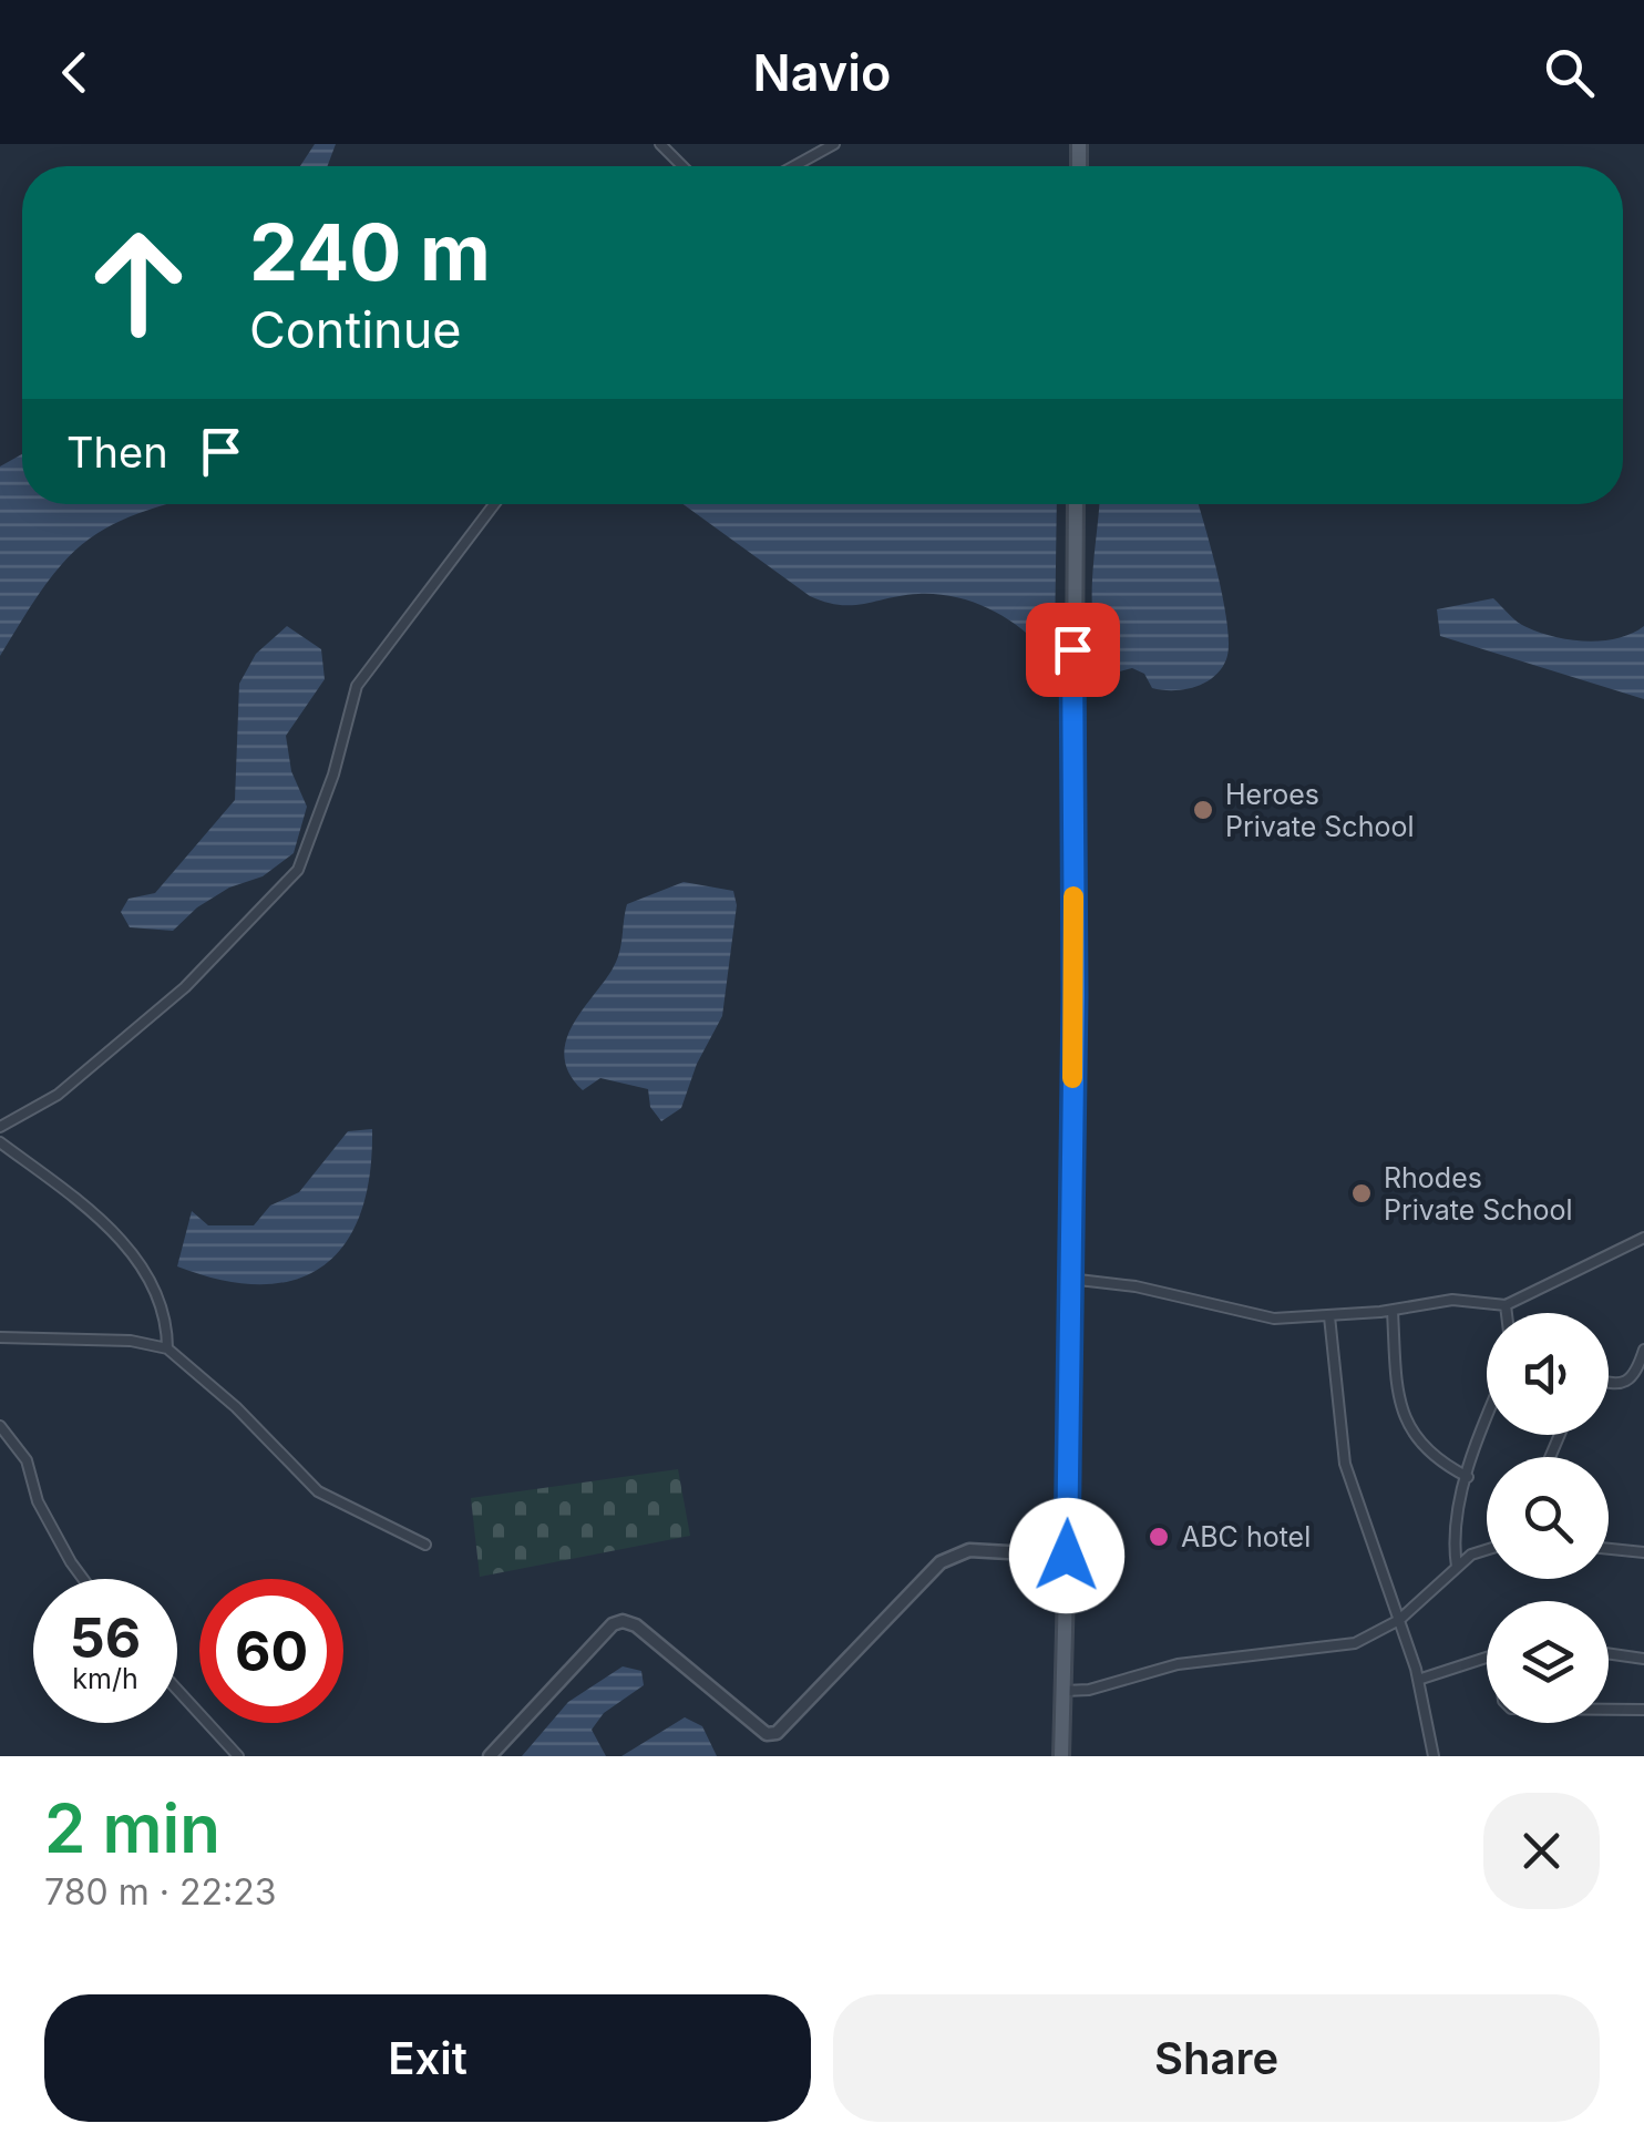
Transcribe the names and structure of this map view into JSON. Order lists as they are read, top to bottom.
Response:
{
  "places": ["Heroes Private School", "Rhodes Private School", "ABC hotel"],
  "page": {
    "header": "Navio",
    "turn": ["240 m", "Continue"],
    "then": "Then",
    "speed": "56 km/h",
    "limit": "60",
    "heading": ["2 min", "780 m · 22:23"],
    "buttons": ["Exit", "Share"]
  }
}
